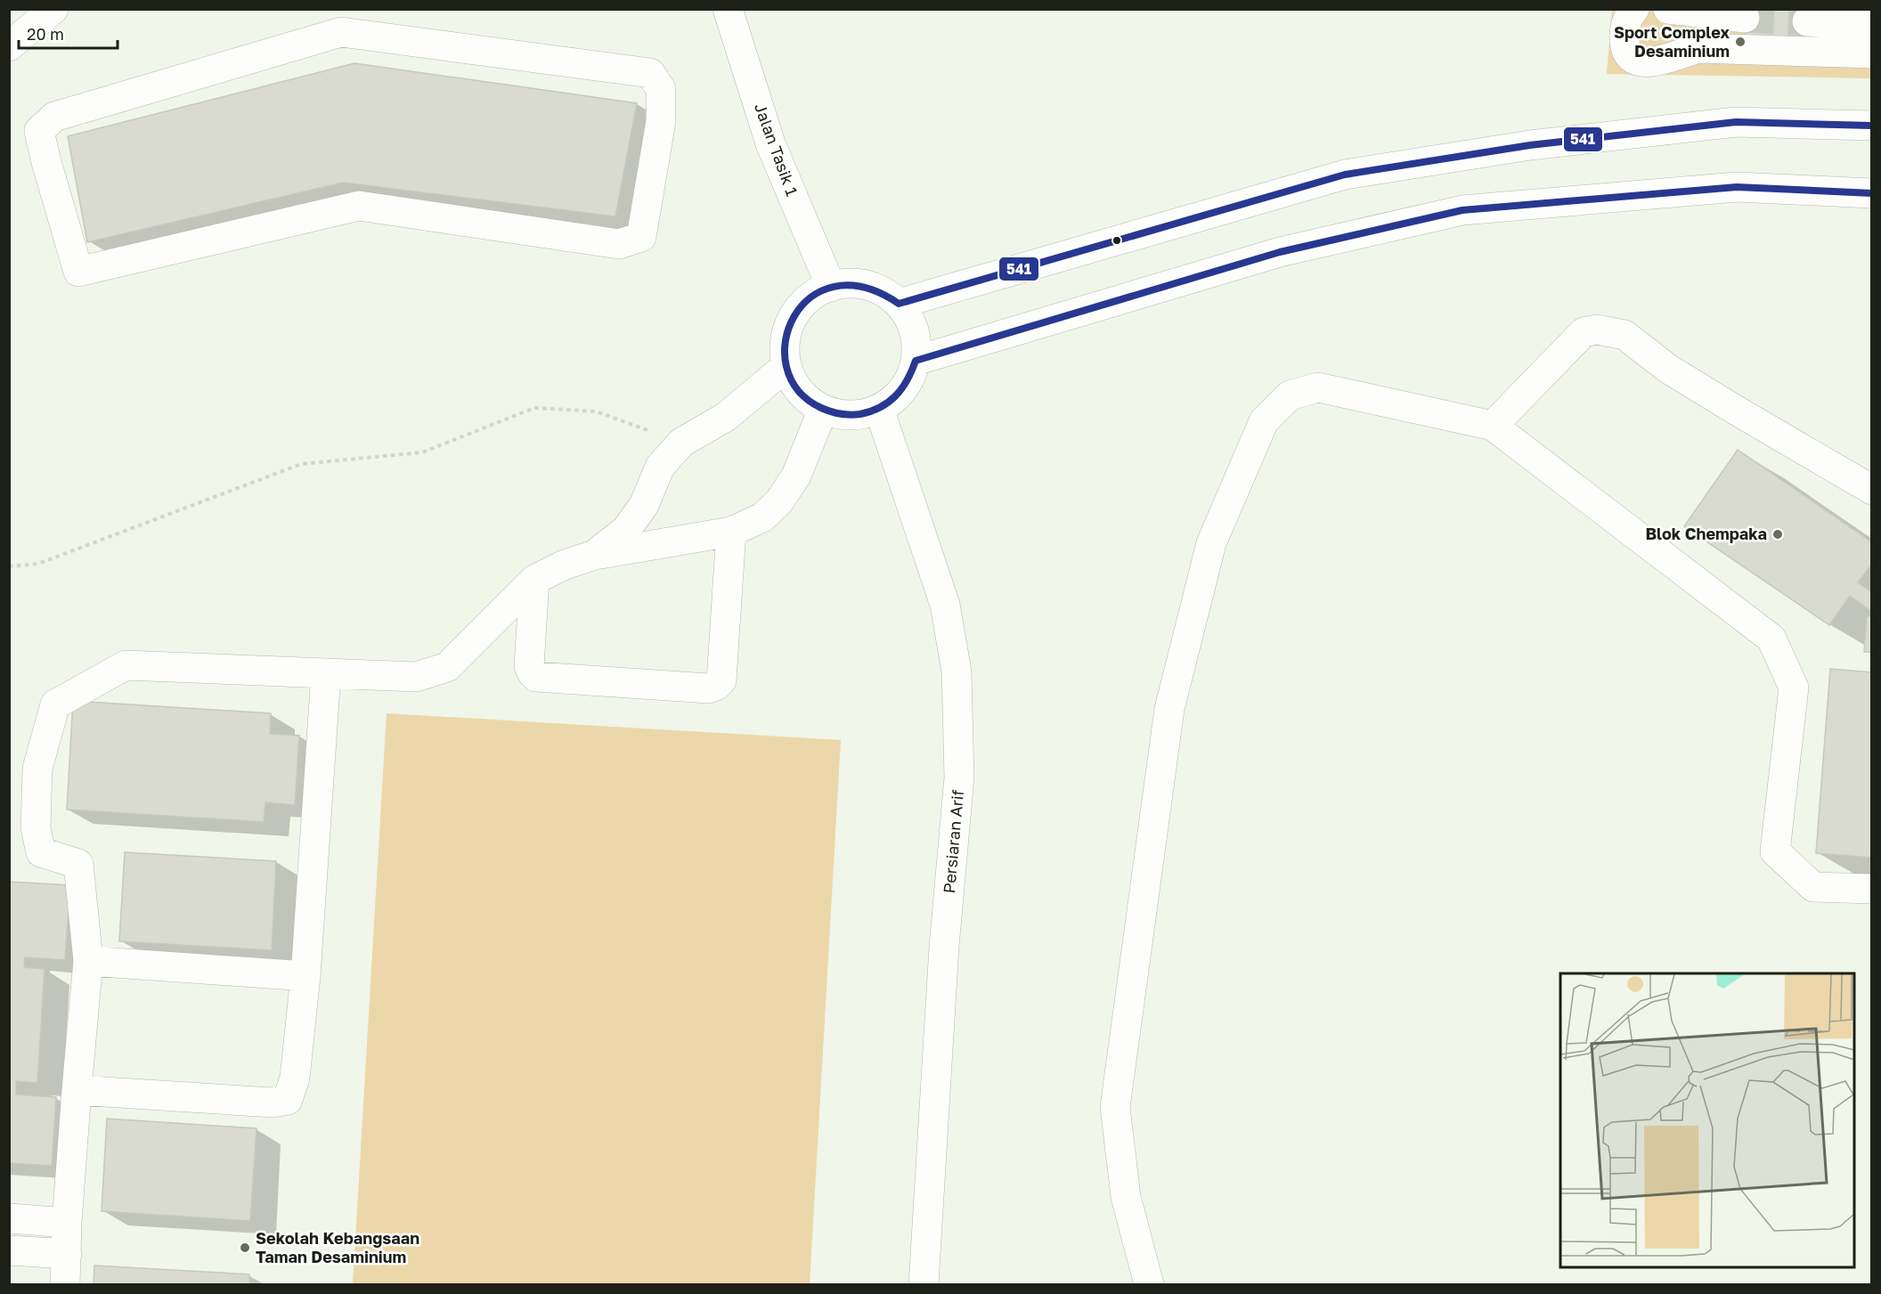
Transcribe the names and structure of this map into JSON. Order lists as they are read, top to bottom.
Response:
{
  "streets": {
    "street": ["Jalan Tasik 1", "Persiaran Arif"]
  },
  "crossings": [
    ["Jalan Tasik 1", "Persiaran Arif"]
  ],
  "places": ["Sport Complex Desaminium", "Blok Chempaka", "Sekolah Kebangsaan Taman Desaminium"],
  "lines": ["transit line 541"],
  "scale_bar": "20 m"
}
